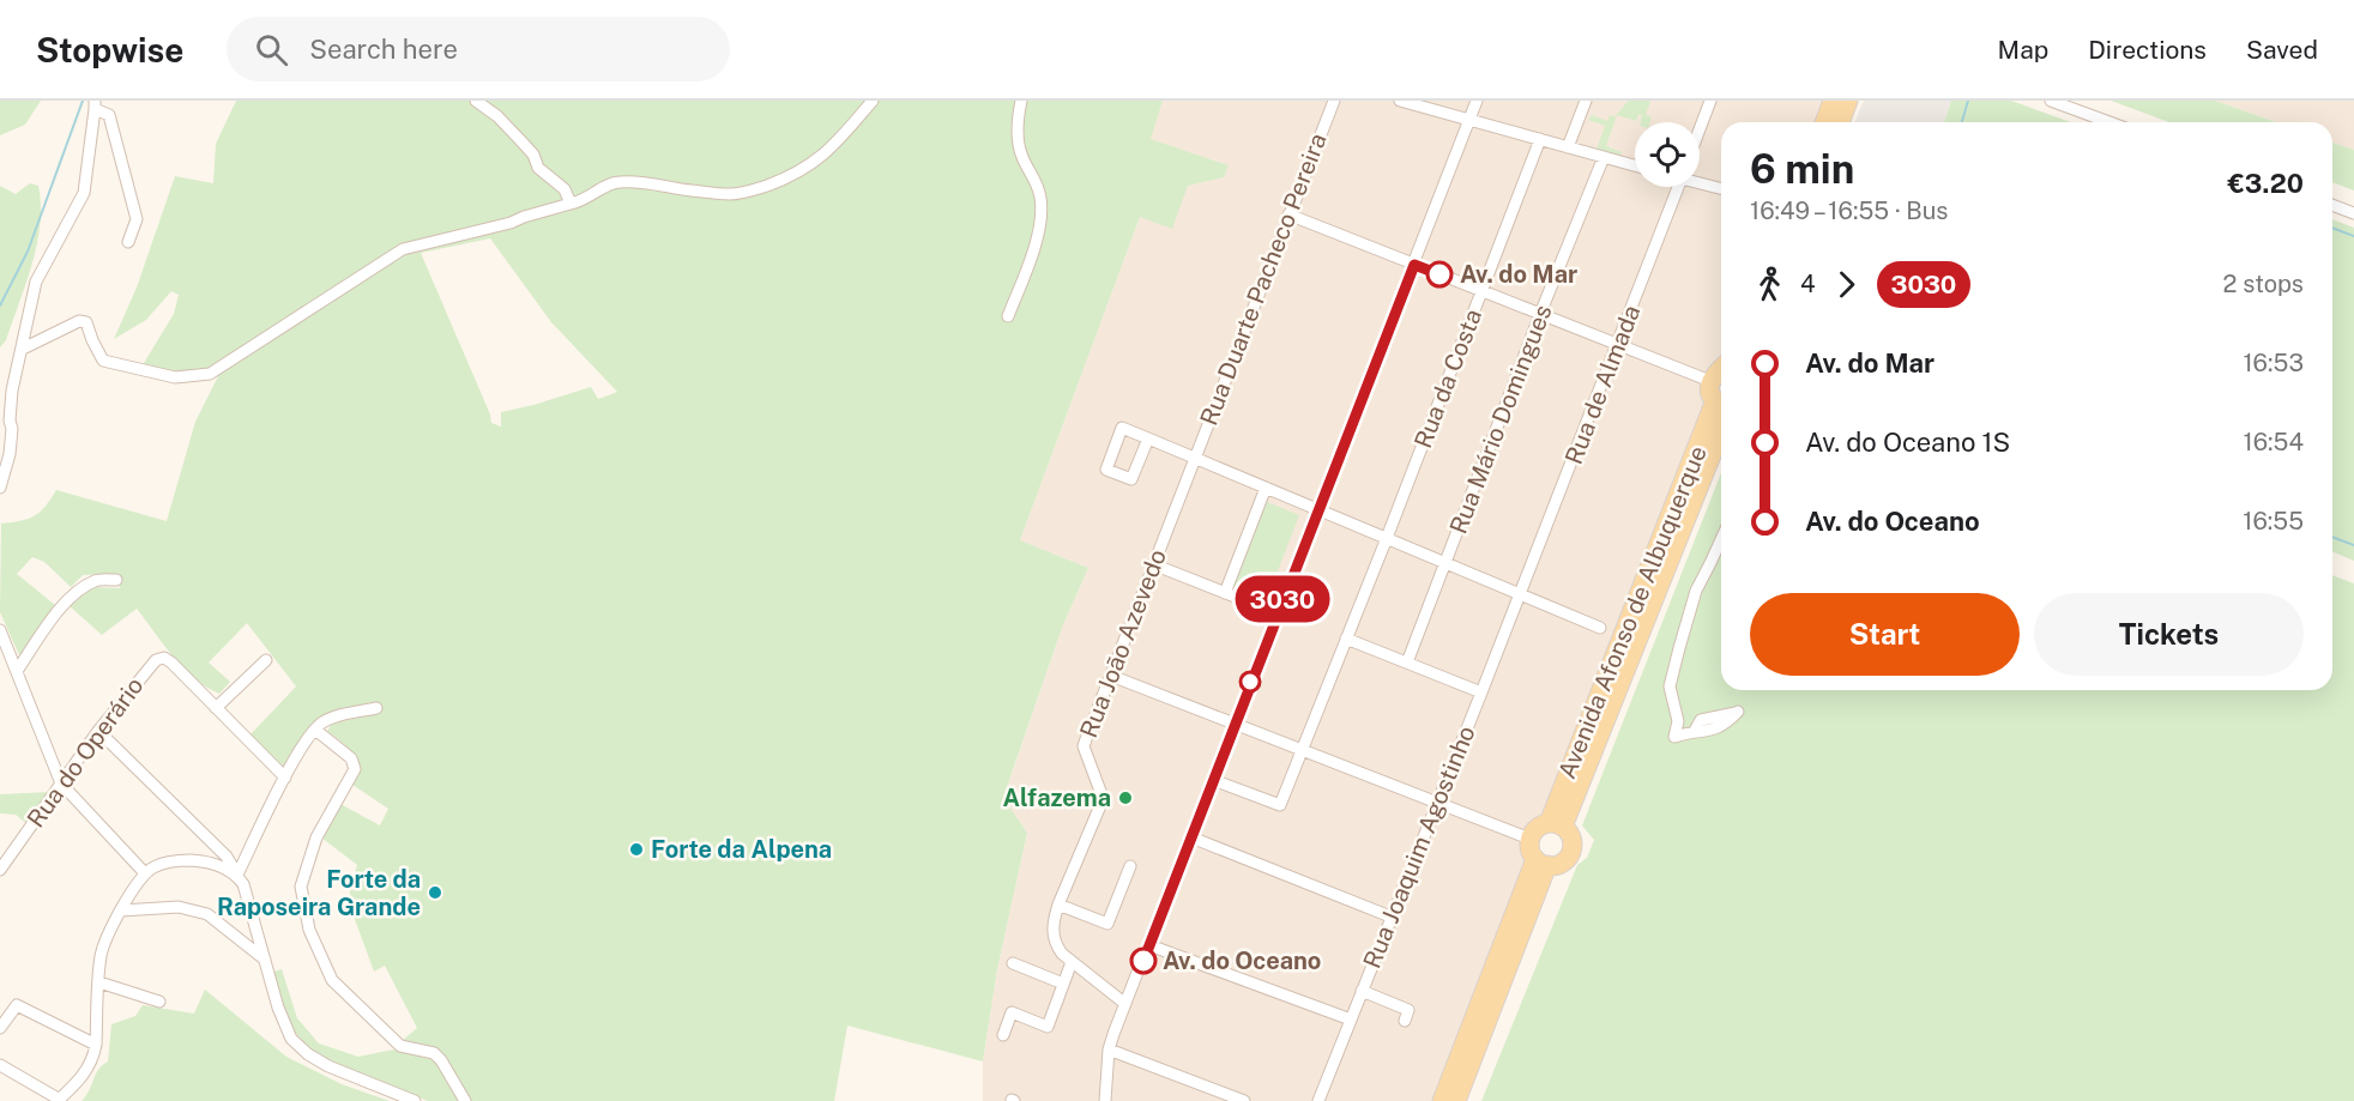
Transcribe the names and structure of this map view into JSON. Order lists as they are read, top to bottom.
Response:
{
  "streets": {
    "main road": ["Avenida Afonso de Albuquerque"],
    "street": [
      "Rua Duarte Pacheco Pereira",
      "Rua da Costa",
      "Rua de Almada",
      "Rua Mário Domingues",
      "Rua João Azevedo",
      "Rua do Operário",
      "Rua Joaquim Agostinho"
    ]
  },
  "crossings": [
    ["Rua Duarte Pacheco Pereira", "Rua João Azevedo"],
    ["Rua de Almada", "Rua Joaquim Agostinho"]
  ],
  "places": [
    "Av. do Mar",
    "Alfazema",
    "Forte da Alpena",
    "Forte da Raposeira Grande",
    "Av. do Oceano"
  ],
  "lines": ["bus line 3030"],
  "page": {
    "header": "Stopwise",
    "search": "Search here",
    "nav": ["Map", "Directions", "Saved"],
    "on_map": "3030",
    "heading": ["6 min", "16:49 – 16:55 · Bus", "€3.20"],
    "legs": ["4", "3030", "2 stops"],
    "list": [
      {
        "name": "Av. do Mar",
        "value": "16:53"
      },
      {
        "name": "Av. do Oceano 1S",
        "value": "16:54"
      },
      {
        "name": "Av. do Oceano",
        "value": "16:55"
      }
    ],
    "buttons": ["Start", "Tickets"]
  }
}
